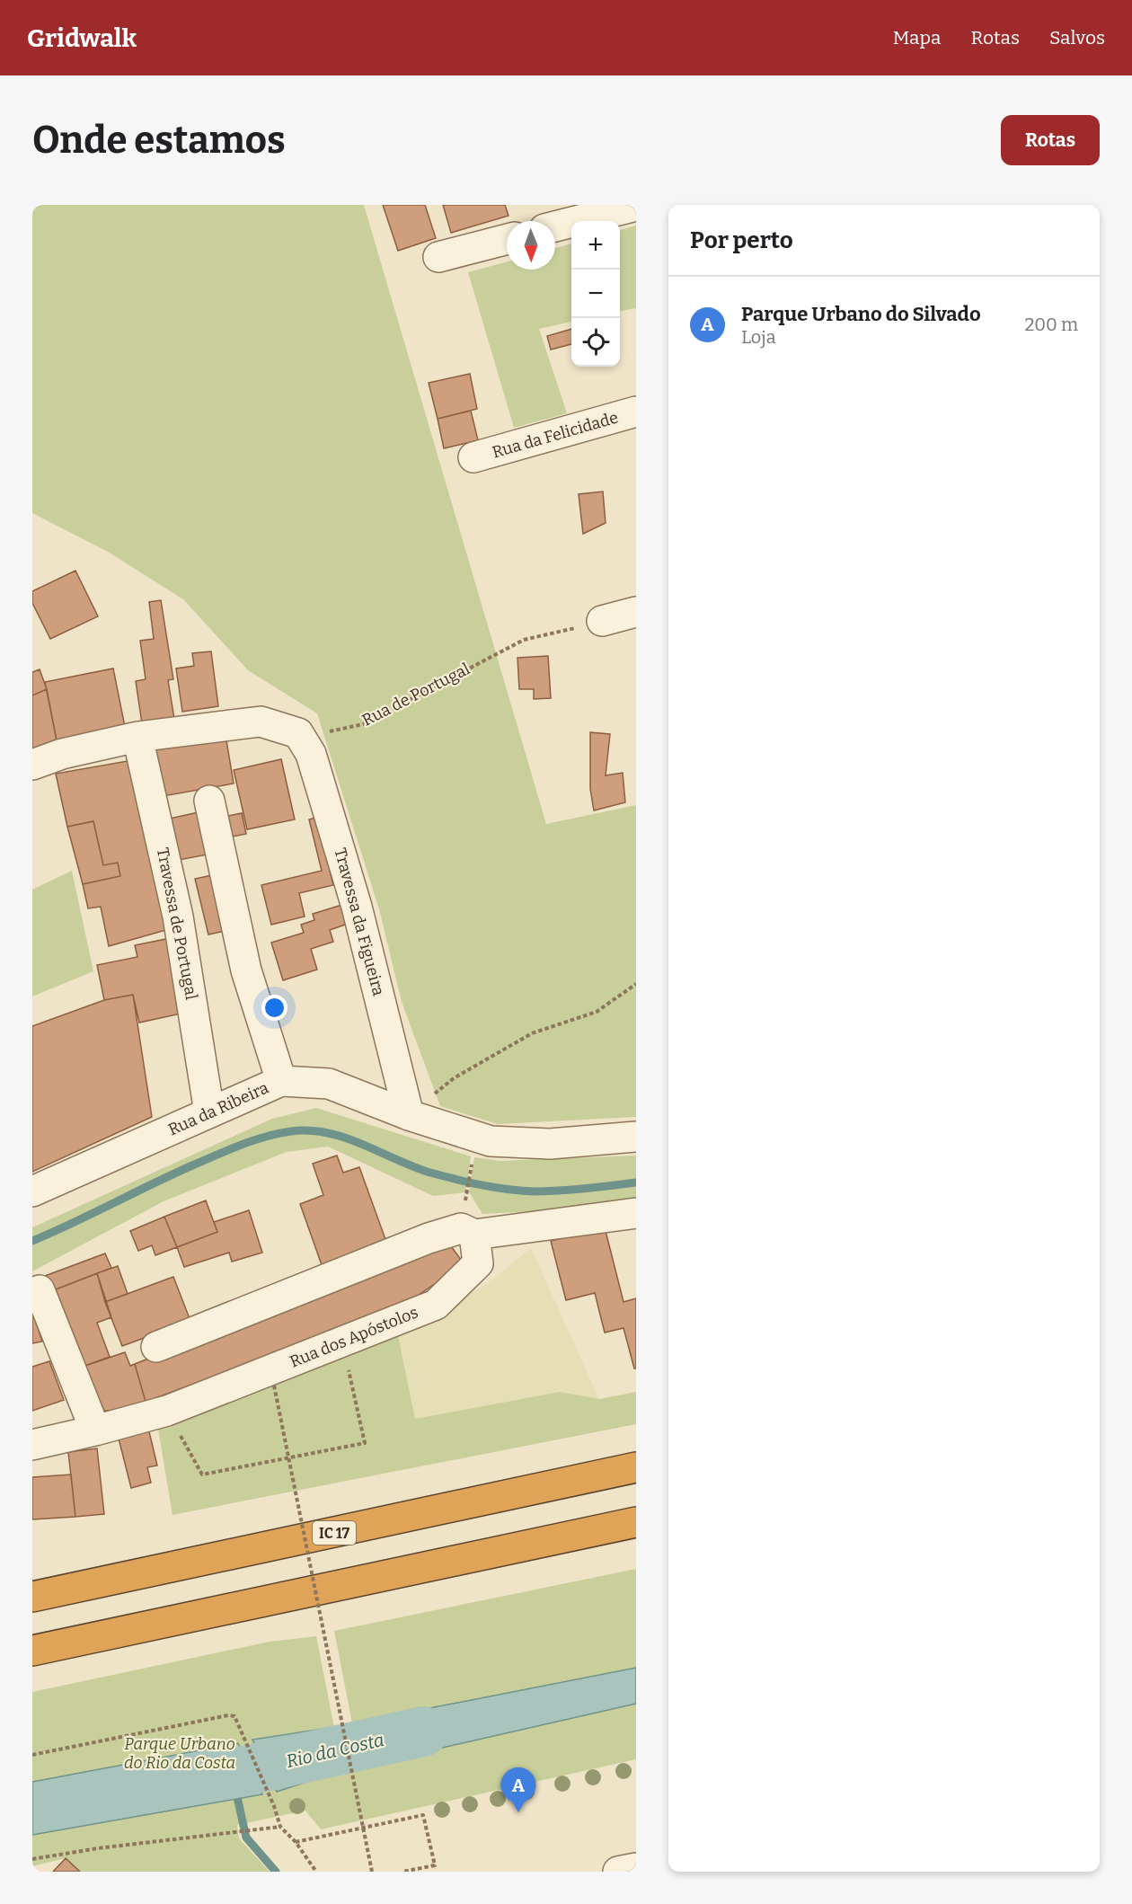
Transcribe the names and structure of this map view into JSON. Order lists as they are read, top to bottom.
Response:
{
  "streets": {
    "highway": ["IC 17"],
    "street": [
      "Rua da Felicidade",
      "Travessa da Figueira",
      "Travessa de Portugal",
      "Rua da Ribeira",
      "Rua dos Apóstolos"
    ],
    "path": ["Rua de Portugal"]
  },
  "crossings": [
    ["Rua de Portugal", "Travessa da Figueira"],
    ["Travessa da Figueira", "Rua da Ribeira"],
    ["Travessa de Portugal", "Rua da Ribeira"]
  ],
  "water": ["Rio da Costa"],
  "parks": ["Parque Urbano do Rio da Costa"],
  "north": "bottom",
  "page": {
    "header": "Gridwalk",
    "nav": ["Mapa", "Rotas", "Salvos"],
    "buttons": "Rotas",
    "title": "Onde estamos",
    "heading": "Por perto",
    "map_buttons": ["+", "−"],
    "list": [
      {
        "mark": "A",
        "name": "Parque Urbano do Silvado",
        "note": "Loja",
        "value": "200 m"
      }
    ],
    "pins": "A"
  }
}
